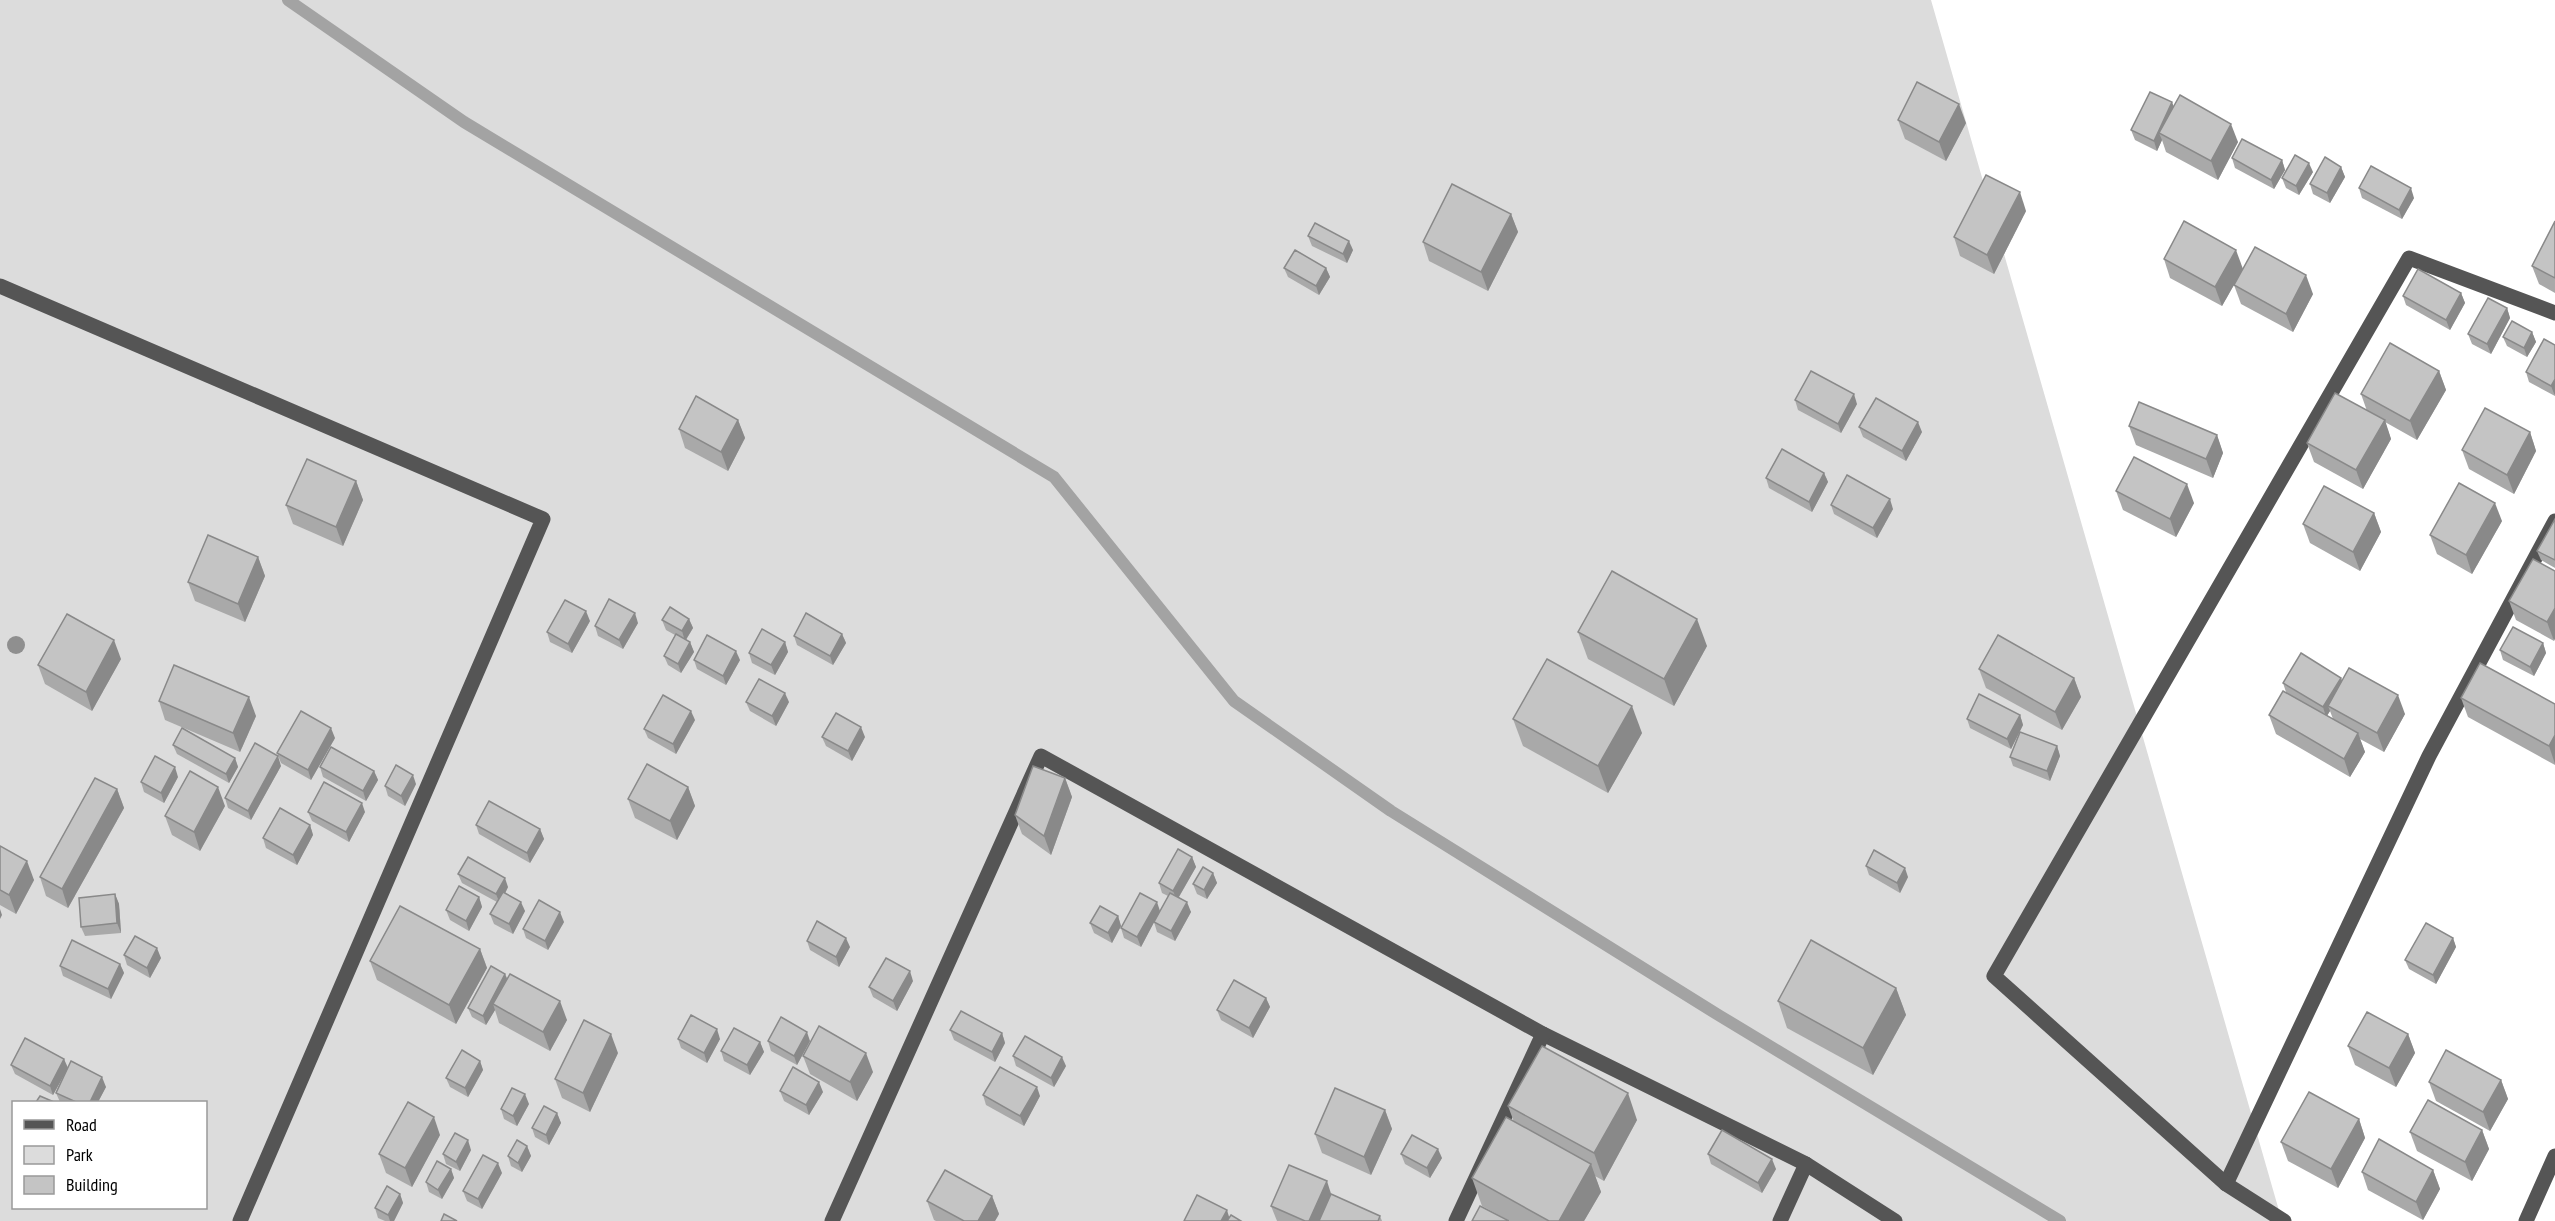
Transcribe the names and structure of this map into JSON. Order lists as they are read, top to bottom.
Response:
{
  "legend": ["Road", "Park", "Building"]
}
